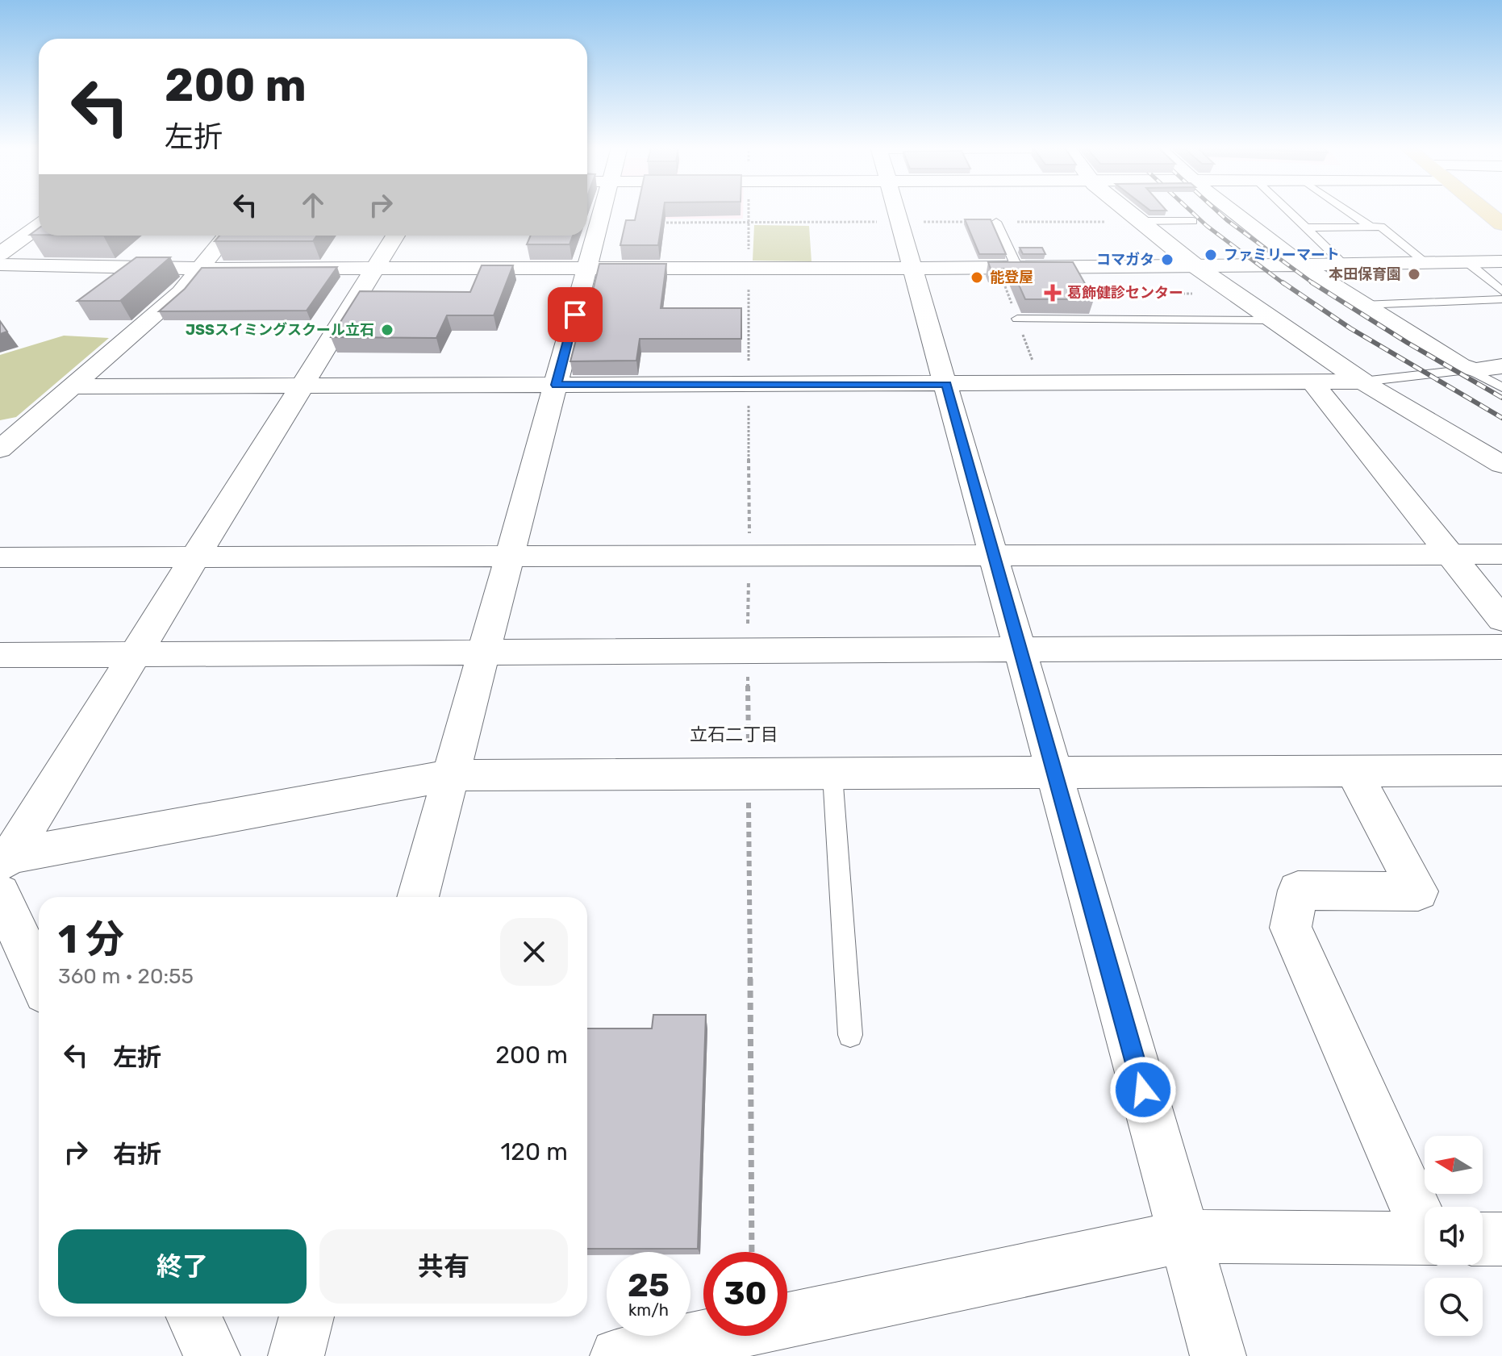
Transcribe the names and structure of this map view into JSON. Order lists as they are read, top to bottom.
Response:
{
  "districts": ["立石二丁目"],
  "places": {
    "other": [
      "ファミリーマート",
      "コマガタ",
      "本田保育園",
      "能登屋",
      "JSSスイミングスクール立石"
    ],
    "health": ["葛飾健診センター"]
  },
  "north": "left",
  "page": {
    "turn": ["200 m", "左折"],
    "heading": ["1 分", "360 m · 20:55"],
    "list": [
      {
        "name": "左折",
        "value": "200 m"
      },
      {
        "name": "右折",
        "value": "120 m"
      }
    ],
    "buttons": ["終了", "共有"],
    "speed": "25 km/h",
    "limit": "30"
  }
}
